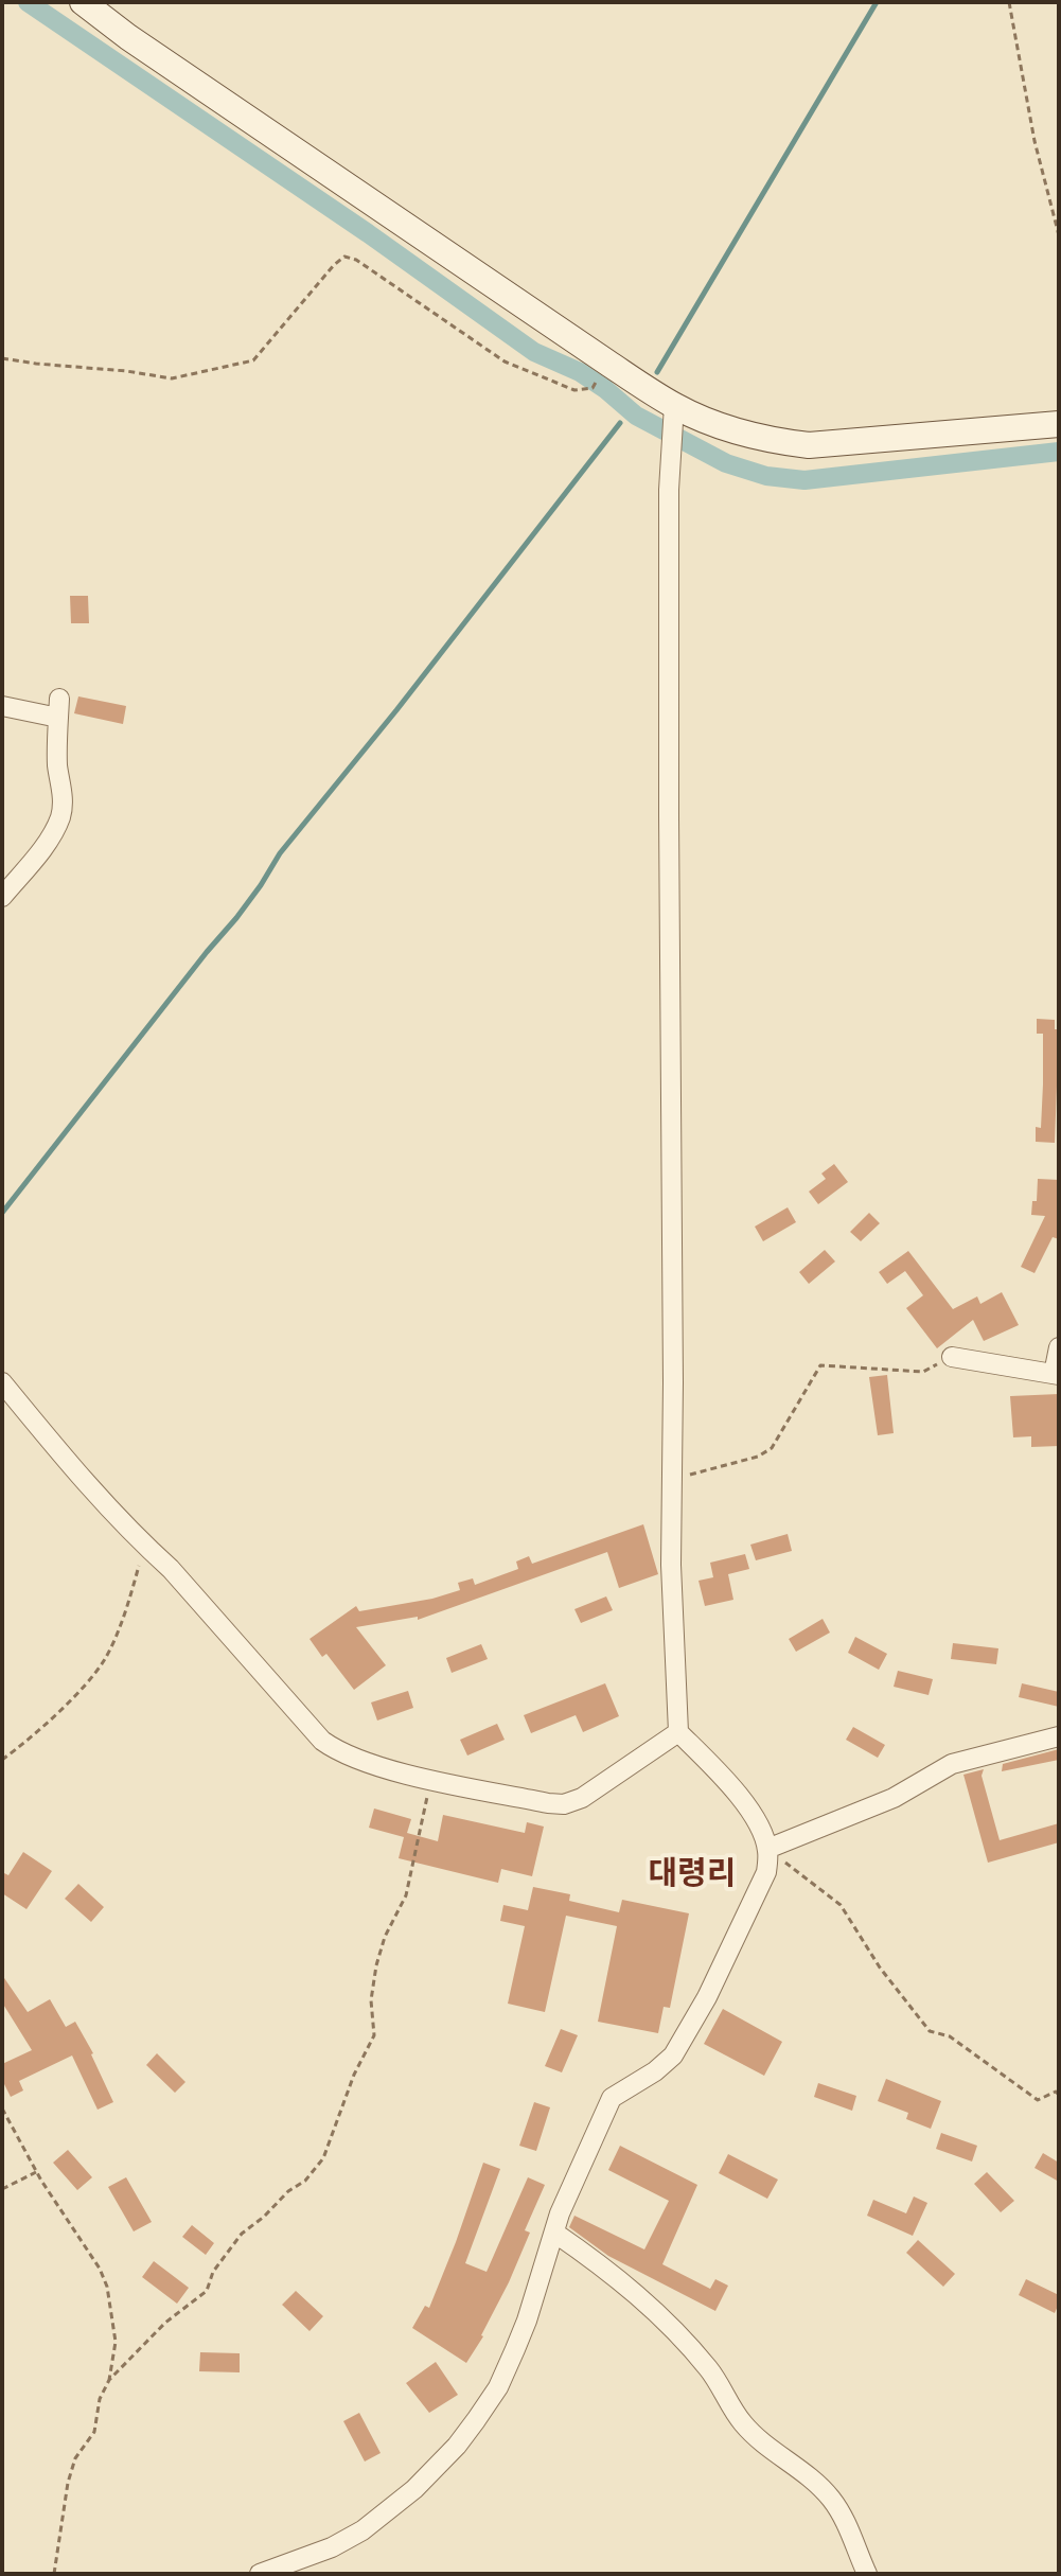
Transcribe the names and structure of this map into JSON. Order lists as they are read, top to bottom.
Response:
{
  "districts": ["대령리"]
}
